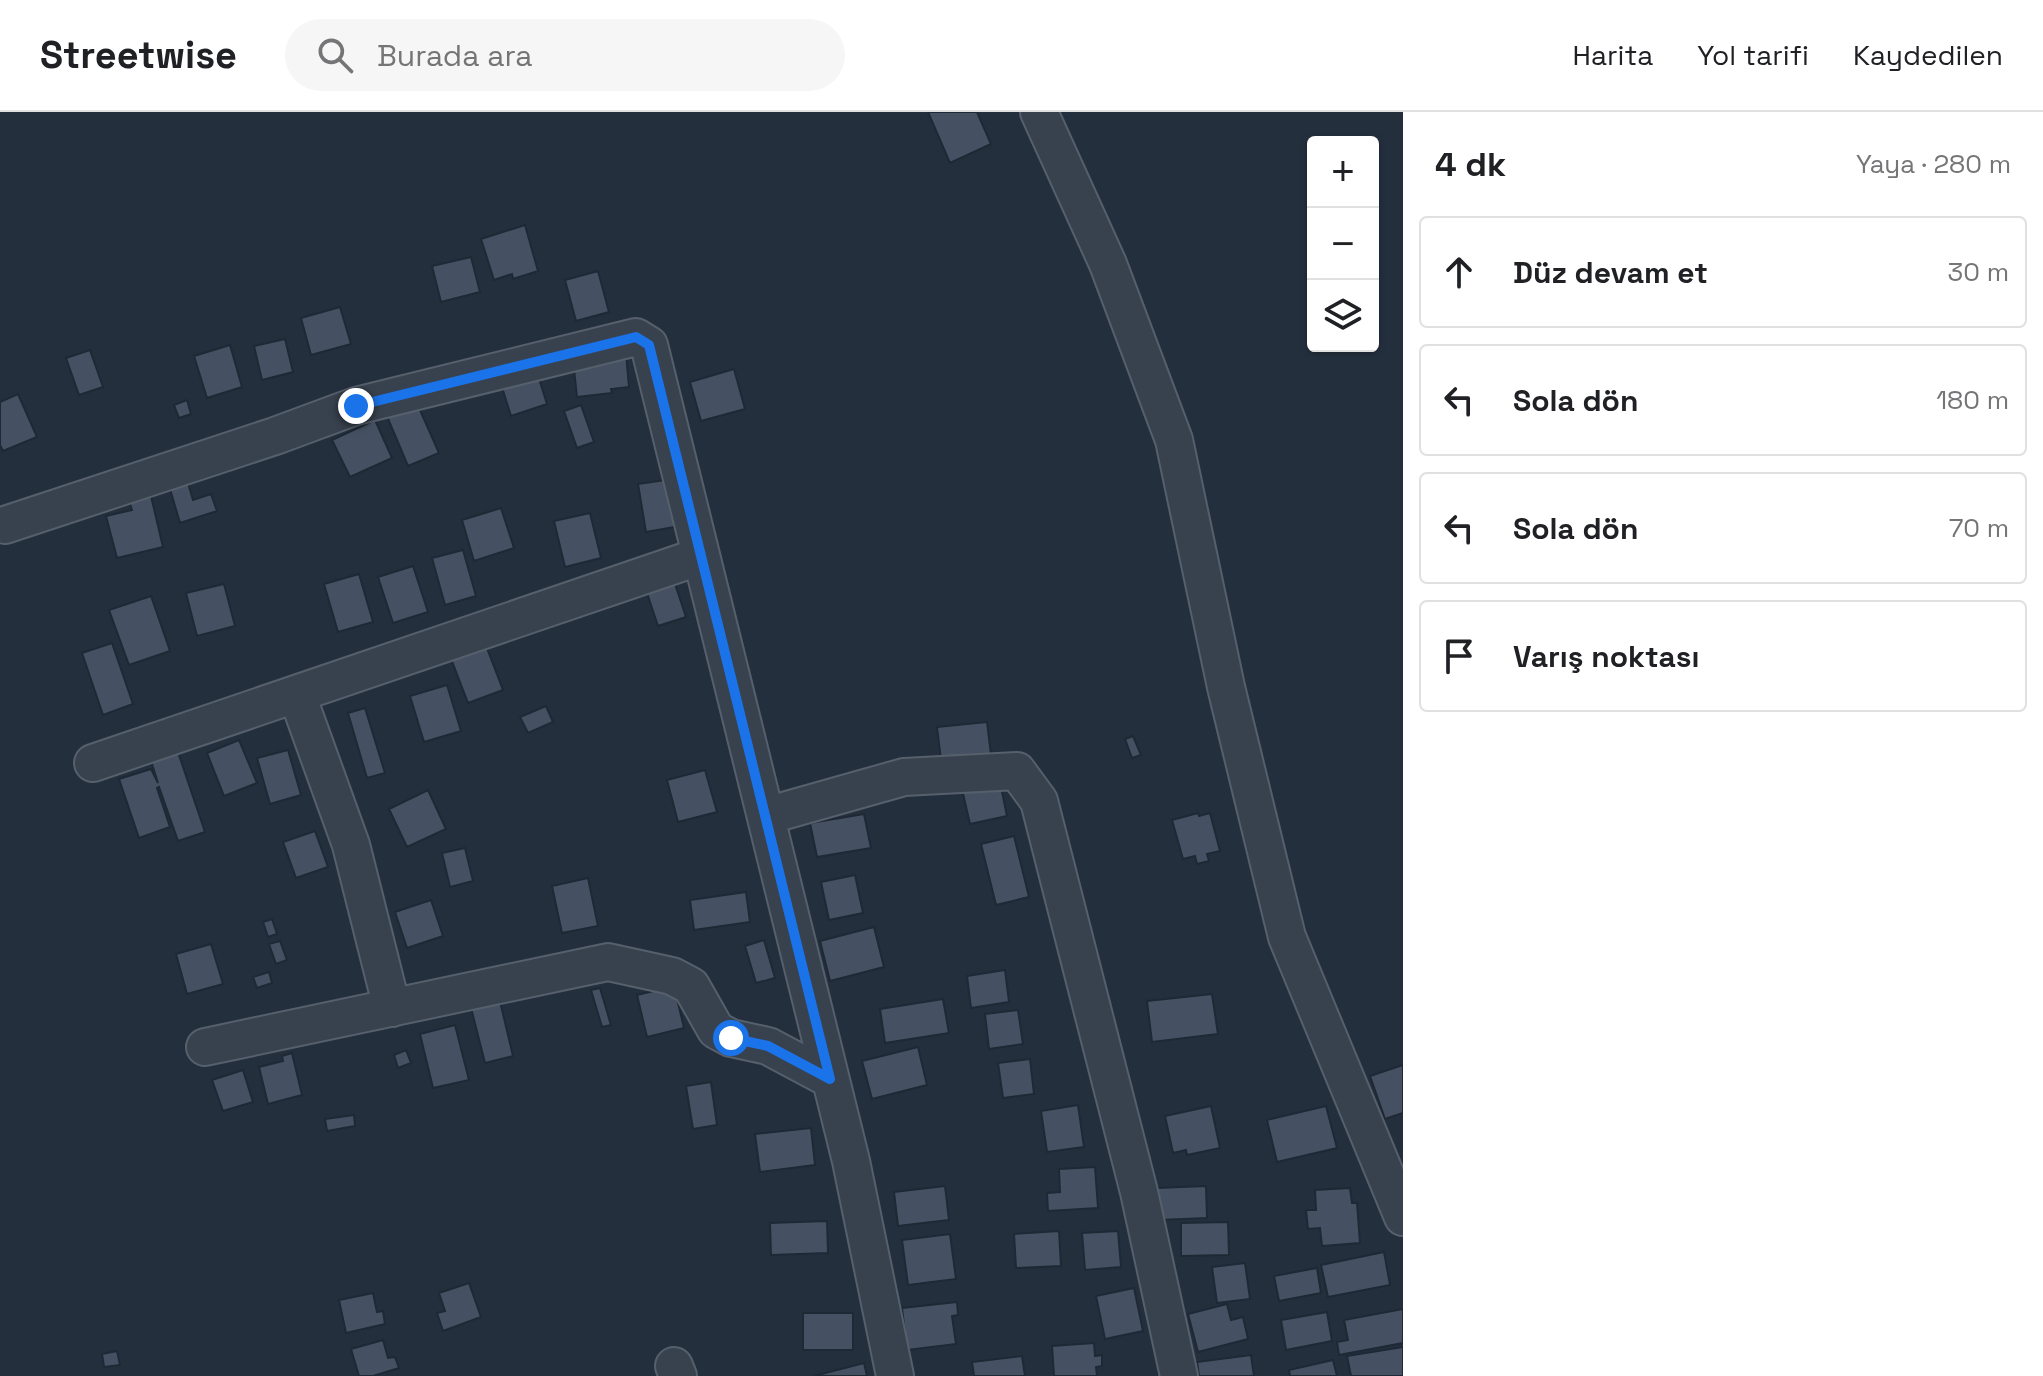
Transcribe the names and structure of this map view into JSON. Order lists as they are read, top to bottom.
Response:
{
  "page": {
    "header": "Streetwise",
    "search": "Burada ara",
    "nav": ["Harita", "Yol tarifi", "Kaydedilen"],
    "heading": ["4 dk", "Yaya · 280 m"],
    "map_buttons": ["+", "−"],
    "list": [
      ["Düz devam et", "30 m"],
      ["Sola dön", "180 m"],
      ["Sola dön", "70 m"],
      "Varış noktası"
    ]
  }
}
